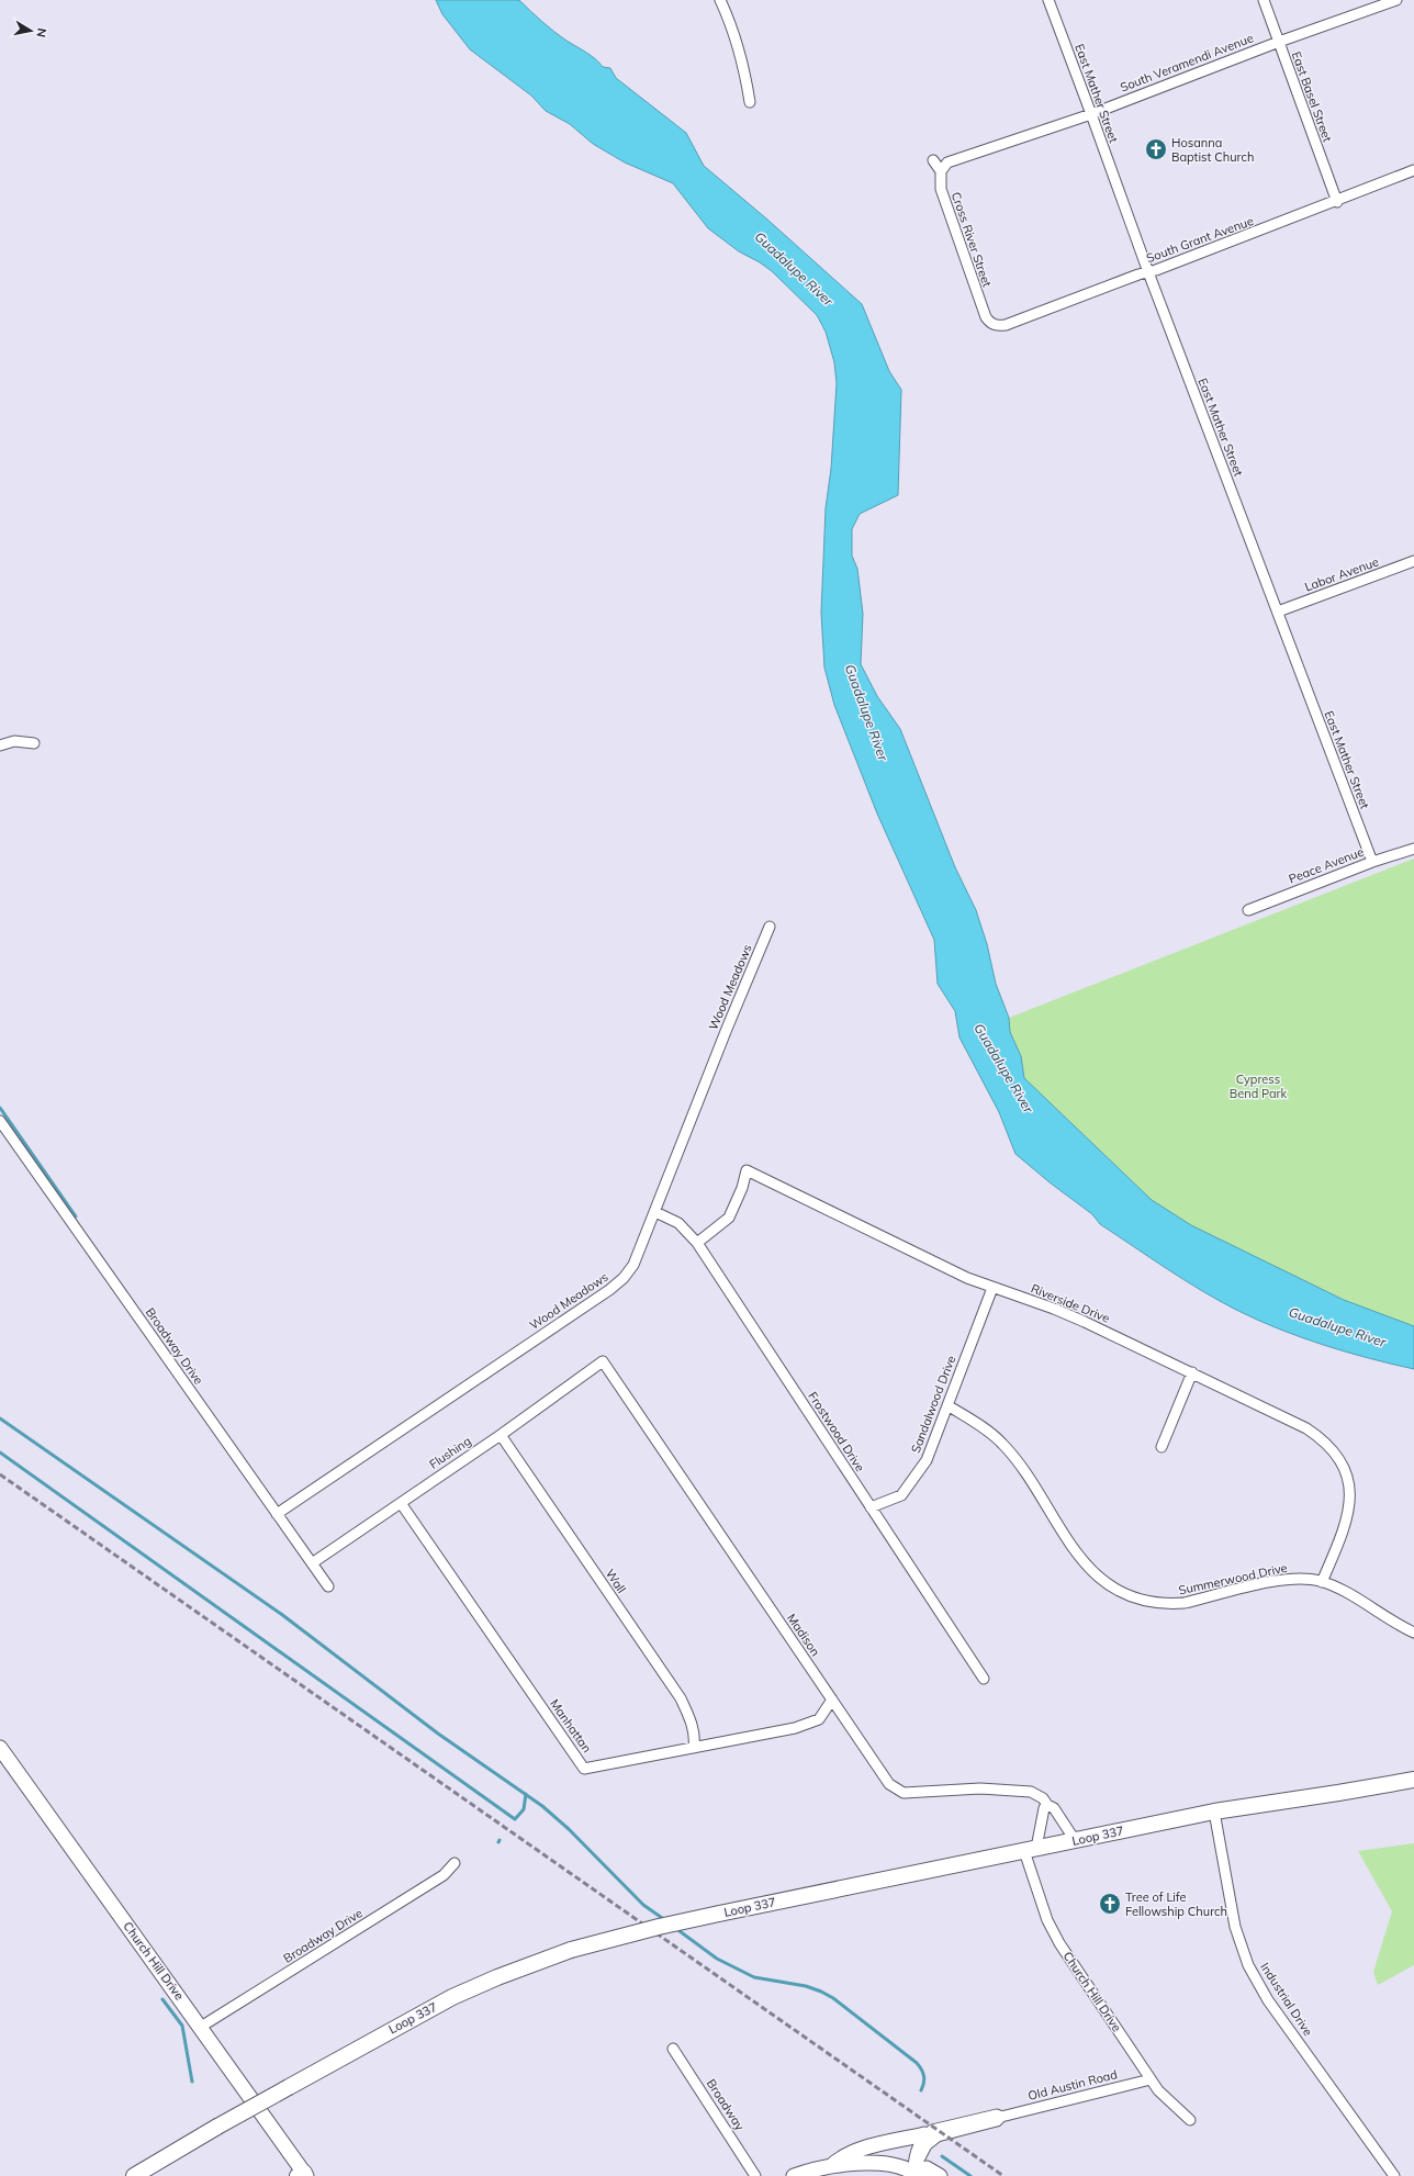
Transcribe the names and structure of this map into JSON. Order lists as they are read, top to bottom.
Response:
{
  "streets": {
    "main road": ["Loop 337"],
    "street": [
      "South Veramendi Avenue",
      "East Mather Street",
      "East Basel Street",
      "Cross River Street",
      "South Grant Avenue",
      "Labor Avenue",
      "Peace Avenue",
      "Wood Meadows",
      "Riverside Drive",
      "Broadway Drive",
      "Sandalwood Drive",
      "Frostwood Drive",
      "Flushing",
      "Summerwood Drive",
      "Wall",
      "Madison",
      "Manhattan",
      "Church Hill Drive",
      "Industrial Drive",
      "Old Austin Road",
      "Broadway"
    ]
  },
  "crossings": [
    ["South Veramendi Avenue", "East Mather Street"],
    ["South Veramendi Avenue", "East Basel Street"],
    ["South Veramendi Avenue", "Cross River Street"],
    ["East Mather Street", "South Grant Avenue"],
    ["East Mather Street", "Labor Avenue"],
    ["East Mather Street", "Peace Avenue"],
    ["East Basel Street", "South Grant Avenue"],
    ["Cross River Street", "South Grant Avenue"],
    ["Wood Meadows", "Broadway Drive"],
    ["Wood Meadows", "Frostwood Drive"],
    ["Riverside Drive", "Sandalwood Drive"],
    ["Riverside Drive", "Frostwood Drive"],
    ["Riverside Drive", "Summerwood Drive"],
    ["Broadway Drive", "Flushing"],
    ["Broadway Drive", "Church Hill Drive"],
    ["Sandalwood Drive", "Frostwood Drive"],
    ["Sandalwood Drive", "Summerwood Drive"],
    ["Flushing", "Wall"],
    ["Flushing", "Madison"],
    ["Flushing", "Manhattan"],
    ["Wall", "Manhattan"],
    ["Madison", "Manhattan"],
    ["Madison", "Loop 337"],
    ["Loop 337", "Church Hill Drive"],
    ["Loop 337", "Industrial Drive"],
    ["Church Hill Drive", "Old Austin Road"]
  ],
  "water": ["Guadalupe River"],
  "parks": ["Cypress Bend Park"],
  "places": {
    "church": ["Hosanna Baptist Church", "Tree of Life Fellowship Church"]
  },
  "north": "right"
}
